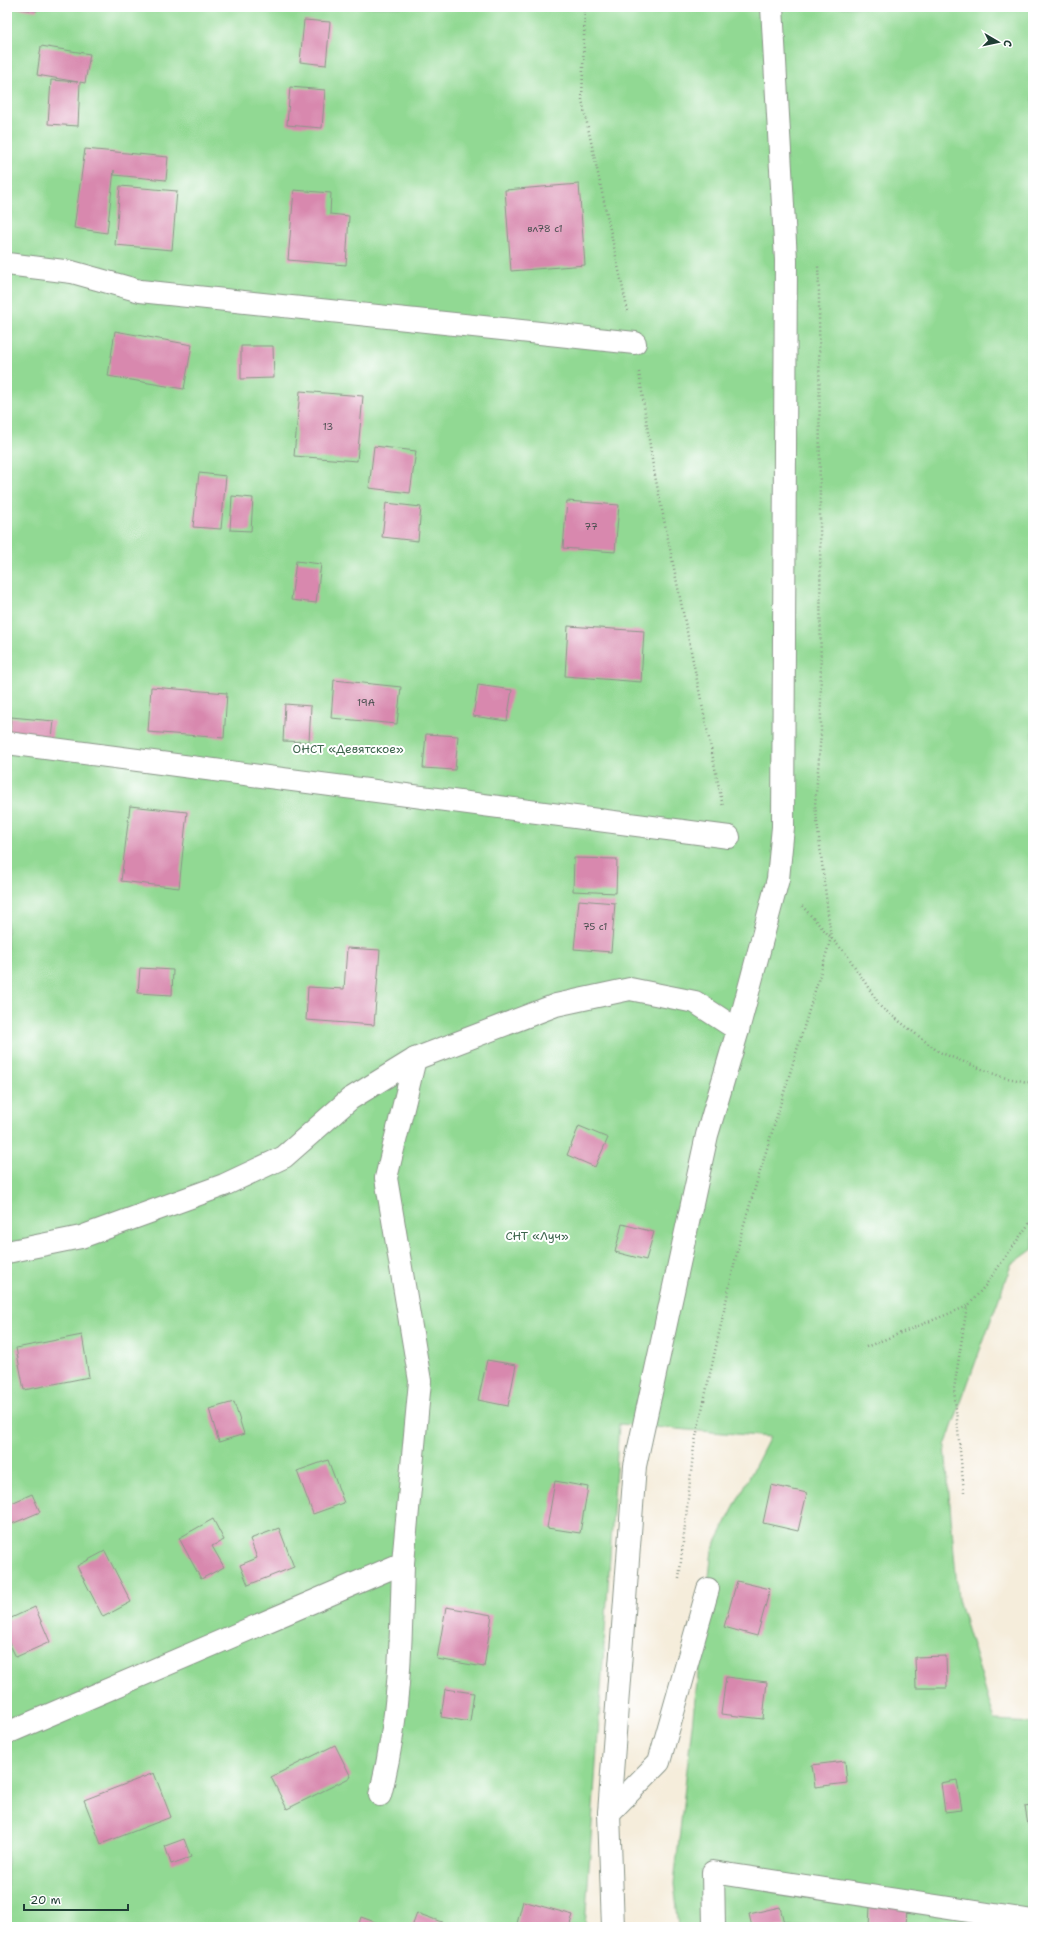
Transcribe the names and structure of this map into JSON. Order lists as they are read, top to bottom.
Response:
{
  "parks": ["ОНСТ «Девятское»", "СНТ «Луч»"],
  "house_numbers": [
    "вл78 с1",
    "13",
    "77",
    "19А",
    "75 с1"
  ],
  "scale_bar": "20 m",
  "north": "right"
}
